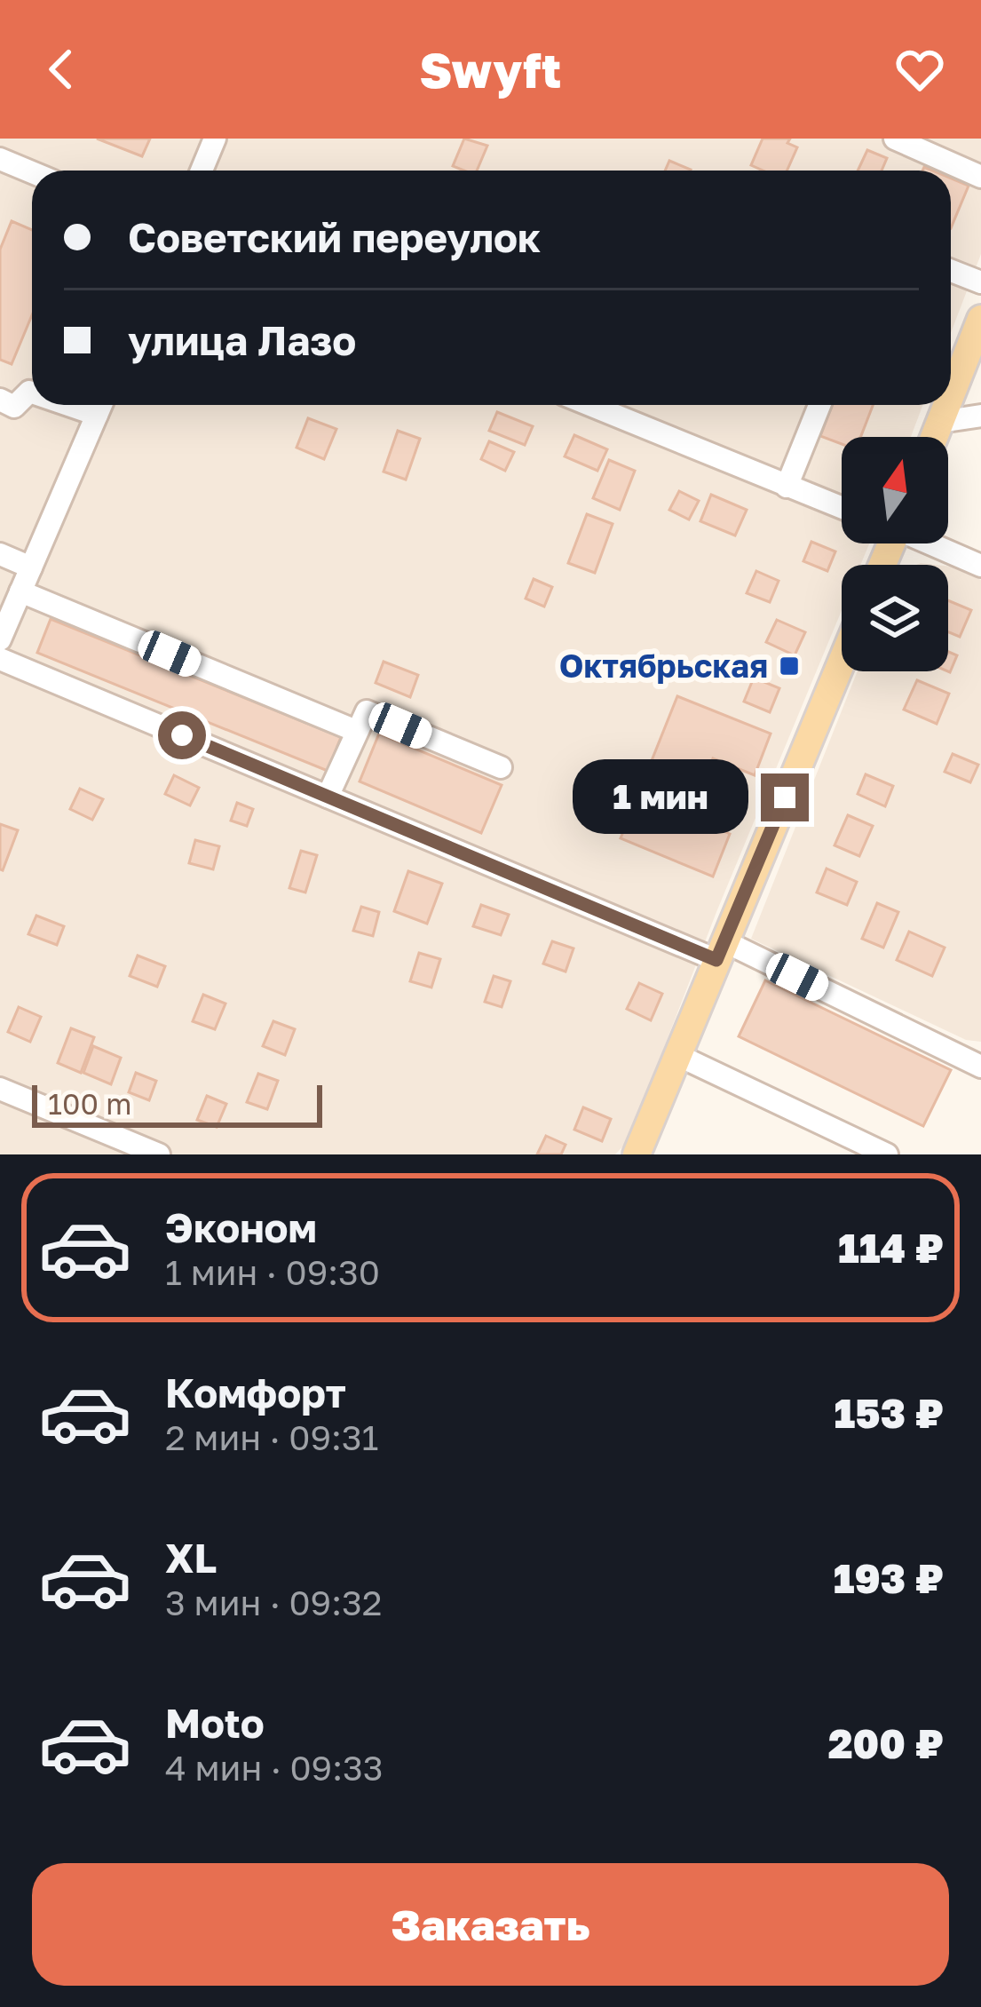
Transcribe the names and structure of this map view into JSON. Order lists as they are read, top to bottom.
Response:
{
  "places": {
    "transit": ["Октябрьская"]
  },
  "scale_bar": "100 m",
  "north": "top",
  "page": {
    "header": "Swyft",
    "banner": ["Советский переулок", "улица Лазо"],
    "bubble": "1 мин",
    "scale": "100 m",
    "list": [
      {
        "name": "Эконом",
        "note": "1 мин · 09:30",
        "value": "114 ₽"
      },
      {
        "name": "Комфорт",
        "note": "2 мин · 09:31",
        "value": "153 ₽"
      },
      {
        "name": "XL",
        "note": "3 мин · 09:32",
        "value": "193 ₽"
      },
      {
        "name": "Moto",
        "note": "4 мин · 09:33",
        "value": "200 ₽"
      }
    ],
    "buttons": "Заказать"
  }
}
